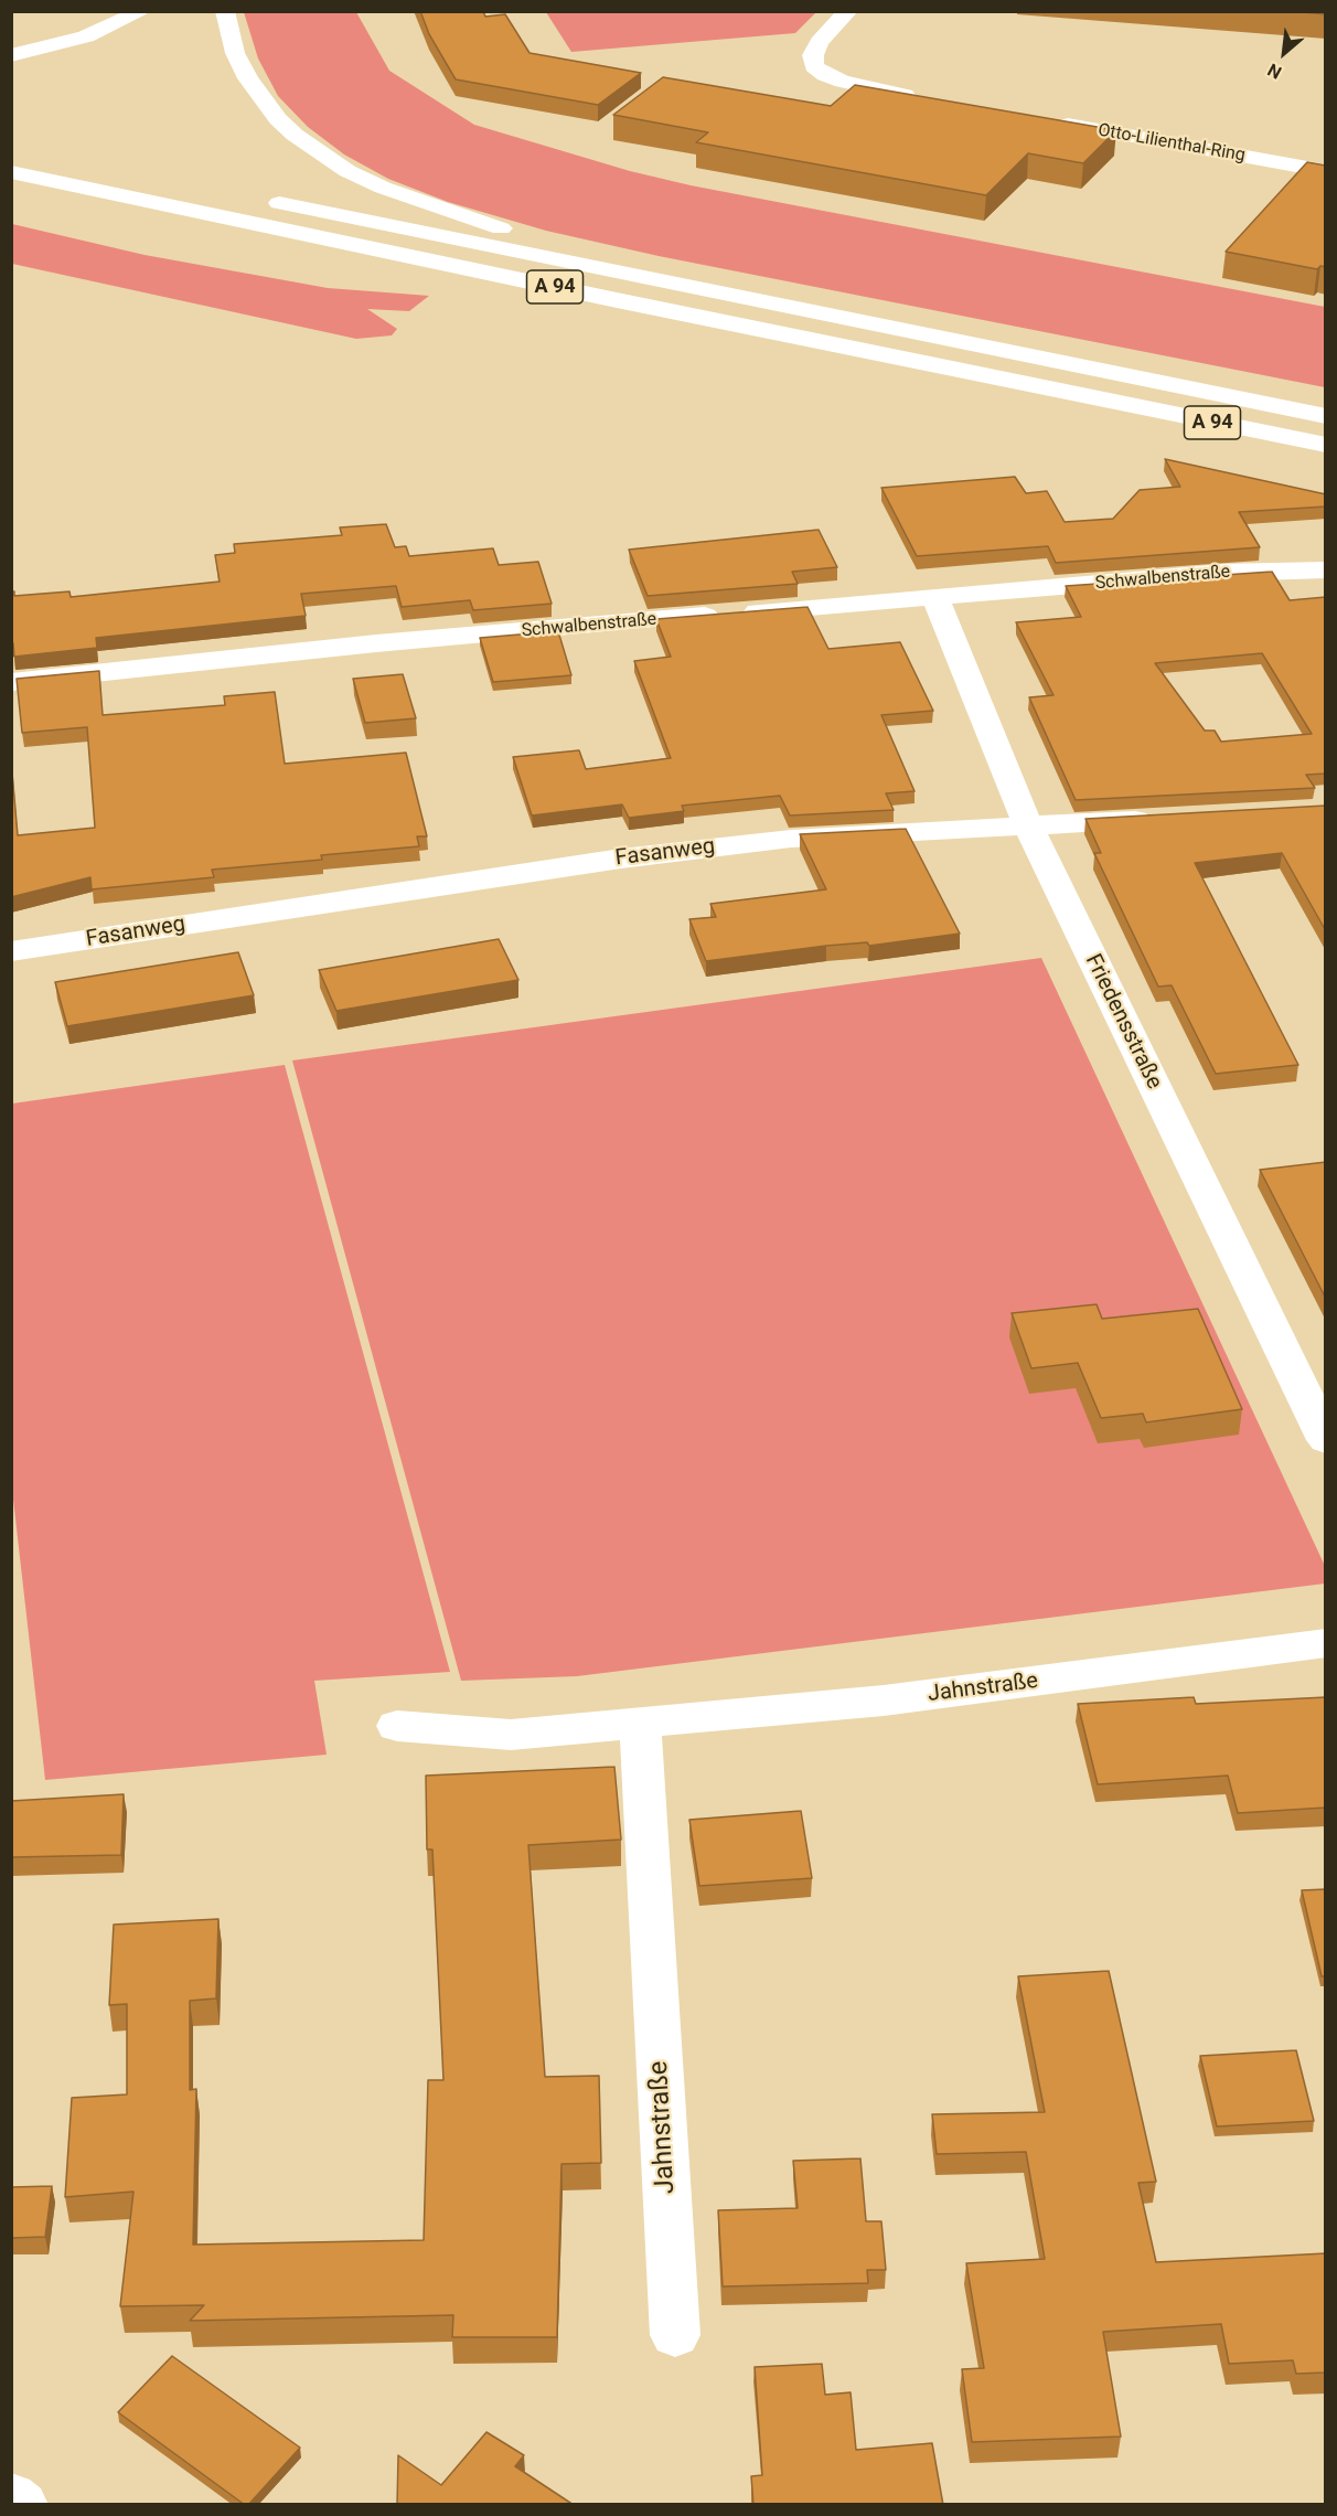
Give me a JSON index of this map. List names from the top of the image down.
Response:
{
  "streets": {
    "main road": [
      "Otto-Lilienthal-Ring",
      "A 94",
      "Schwalbenstraße",
      "Fasanweg",
      "Friedensstraße",
      "Jahnstraße"
    ]
  },
  "crossings": [
    ["Schwalbenstraße", "Friedensstraße"],
    ["Fasanweg", "Friedensstraße"]
  ],
  "north": "bottom left"
}
